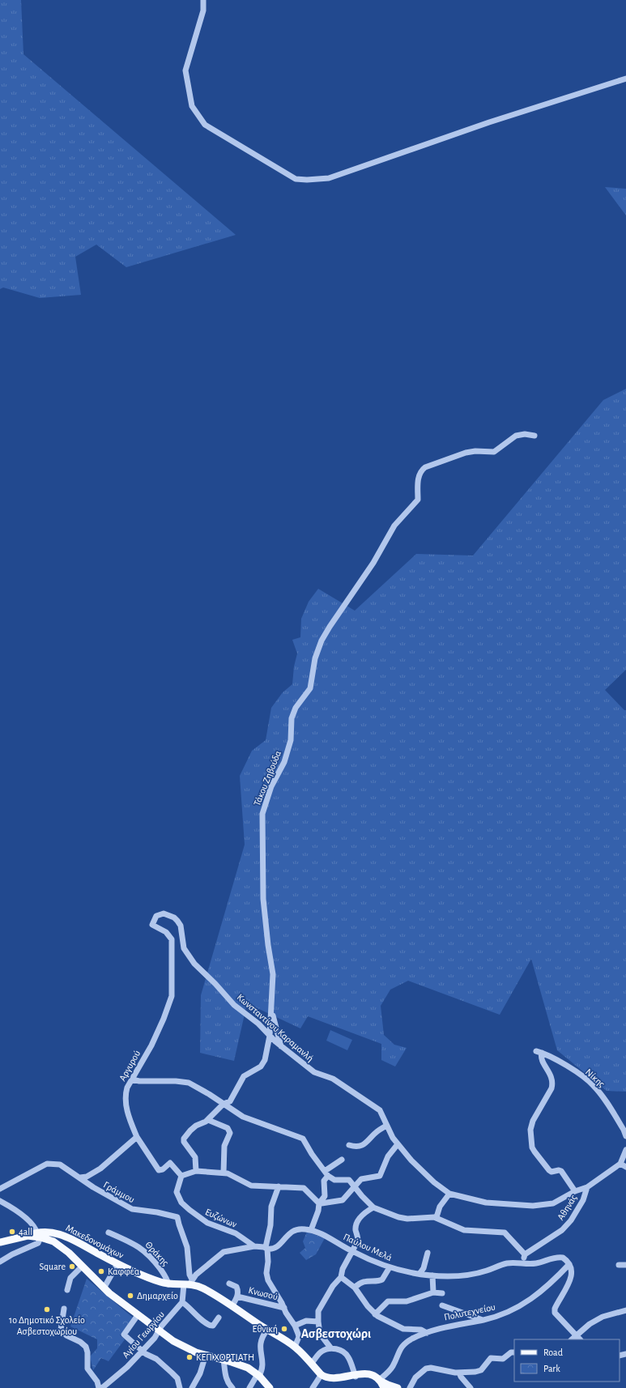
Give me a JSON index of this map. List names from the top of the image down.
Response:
{
  "streets": {
    "main road": ["Μακεδονομάχων"],
    "street": [
      "Τάκου Ζηβούδα",
      "Κωνσταντίνου Καραμανλή",
      "Αργυρού",
      "Νίκης",
      "Γράμμου",
      "Αθηνάς",
      "Ευζώνων",
      "Παύλου Μελά",
      "Θράκης",
      "Κνωσού",
      "Πολυτεχνείου",
      "Αγίου Γεωργίου"
    ]
  },
  "crossings": [
    ["Τάκου Ζηβούδα", "Κωνσταντίνου Καραμανλή"],
    ["Κωνσταντίνου Καραμανλή", "Αργυρού"],
    ["Κωνσταντίνου Καραμανλή", "Νίκης"],
    ["Κωνσταντίνου Καραμανλή", "Αθηνάς"],
    ["Γράμμου", "Μακεδονομάχων"],
    ["Μακεδονομάχων", "Θράκης"],
    ["Μακεδονομάχων", "Πολυτεχνείου"],
    ["Παύλου Μελά", "Πολυτεχνείου"]
  ],
  "districts": ["Ασβεστοχώρι"],
  "places": [
    "4all",
    "Square",
    "Καφφέα",
    "Δημαρχείο",
    "1ο Δημοτικό Σχολείο Ασβεστοχωρίου",
    "Εθνική",
    "ΚΕΠ ΧΟΡΤΙΑΤΗ"
  ],
  "legend": ["Road", "Park"]
}
